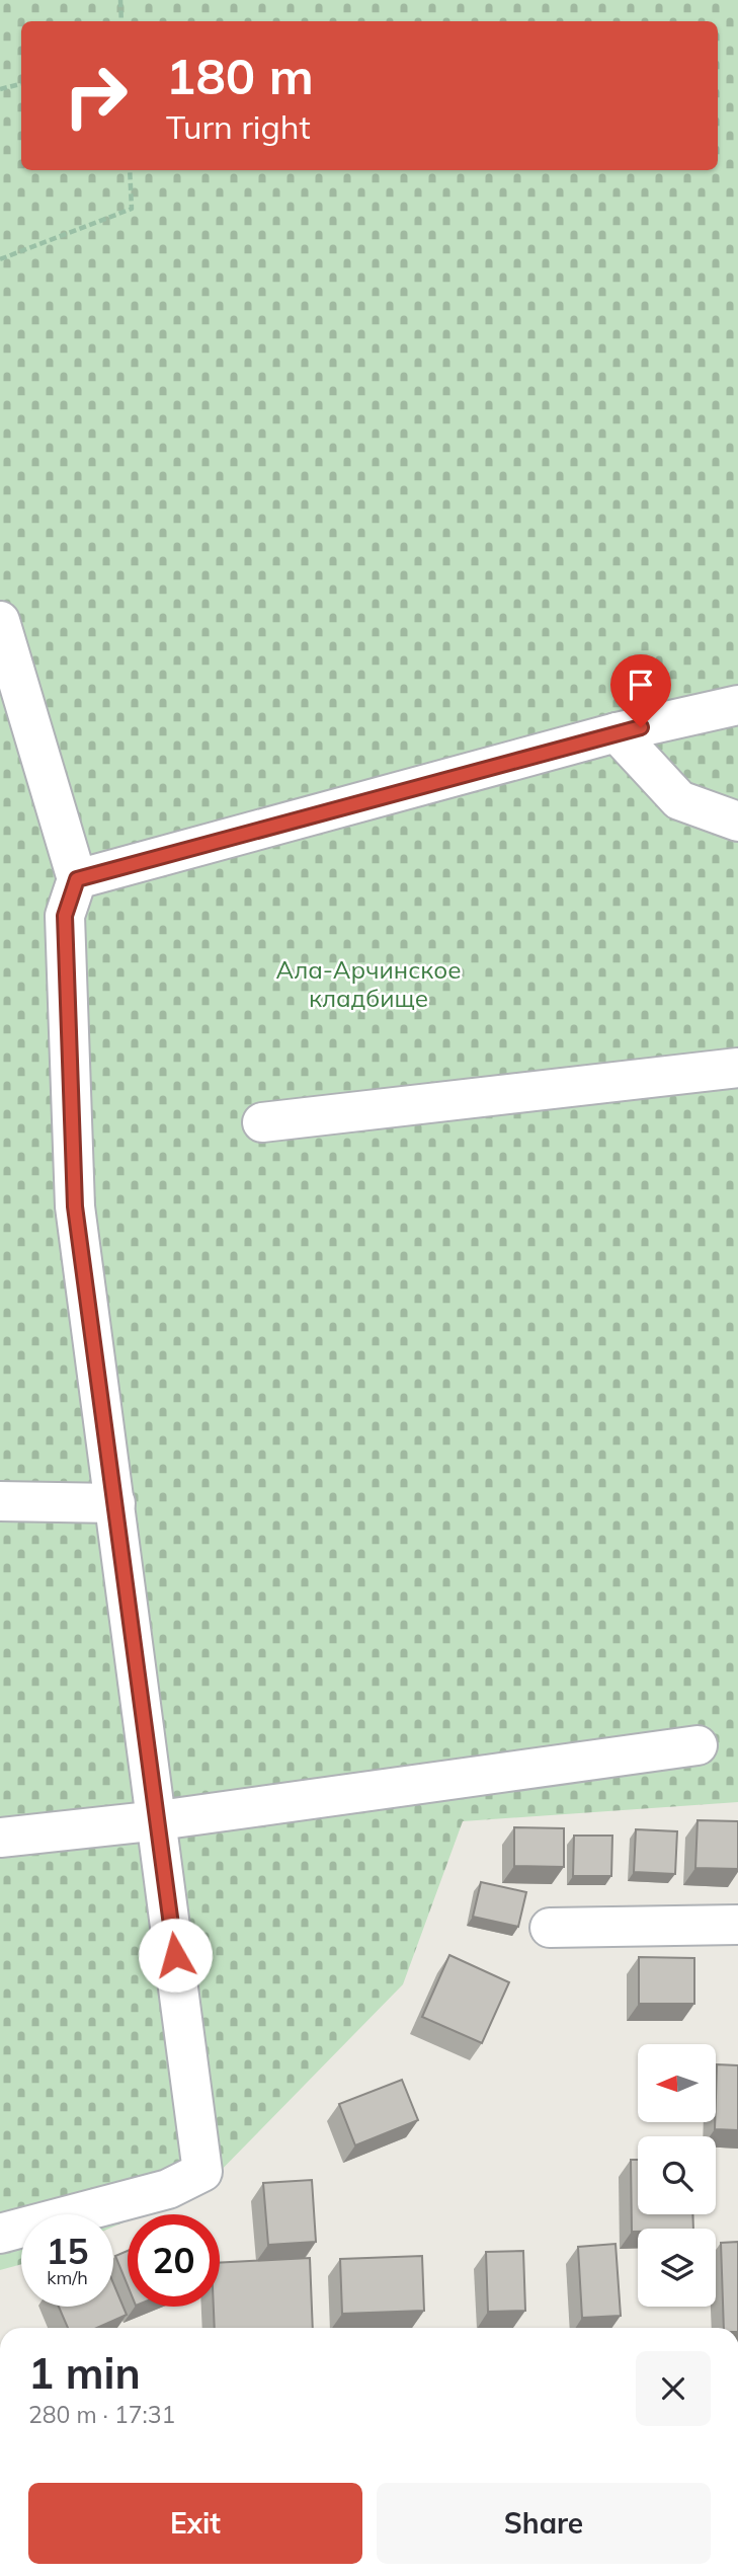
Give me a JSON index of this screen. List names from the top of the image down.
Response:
{
  "parks": ["Ала-Арчинское кладбище"],
  "north": "left",
  "page": {
    "turn": ["180 m", "Turn right"],
    "speed": "15 km/h",
    "limit": "20",
    "heading": ["1 min", "280 m · 17:31"],
    "buttons": ["Exit", "Share"]
  }
}
